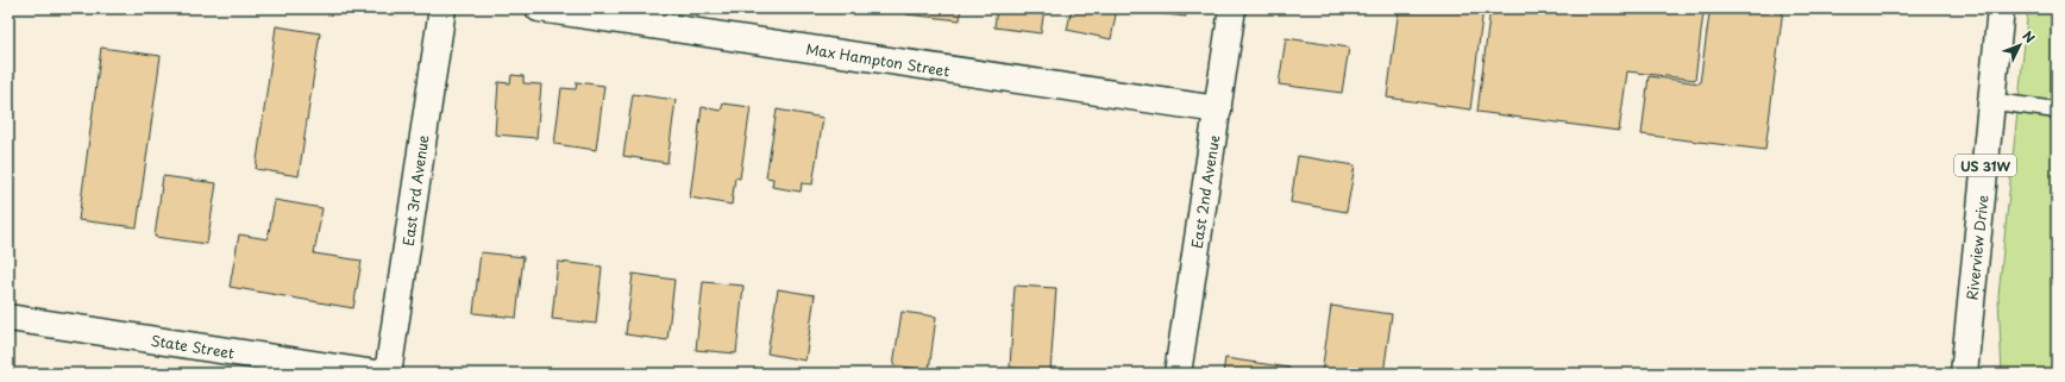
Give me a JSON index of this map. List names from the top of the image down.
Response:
{
  "streets": {
    "street": [
      "Max Hampton Street",
      "US 31W",
      "East 3rd Avenue",
      "East 2nd Avenue",
      "Riverview Drive",
      "State Street"
    ]
  },
  "crossings": [
    ["Max Hampton Street", "East 2nd Avenue"]
  ],
  "north": "top right"
}
